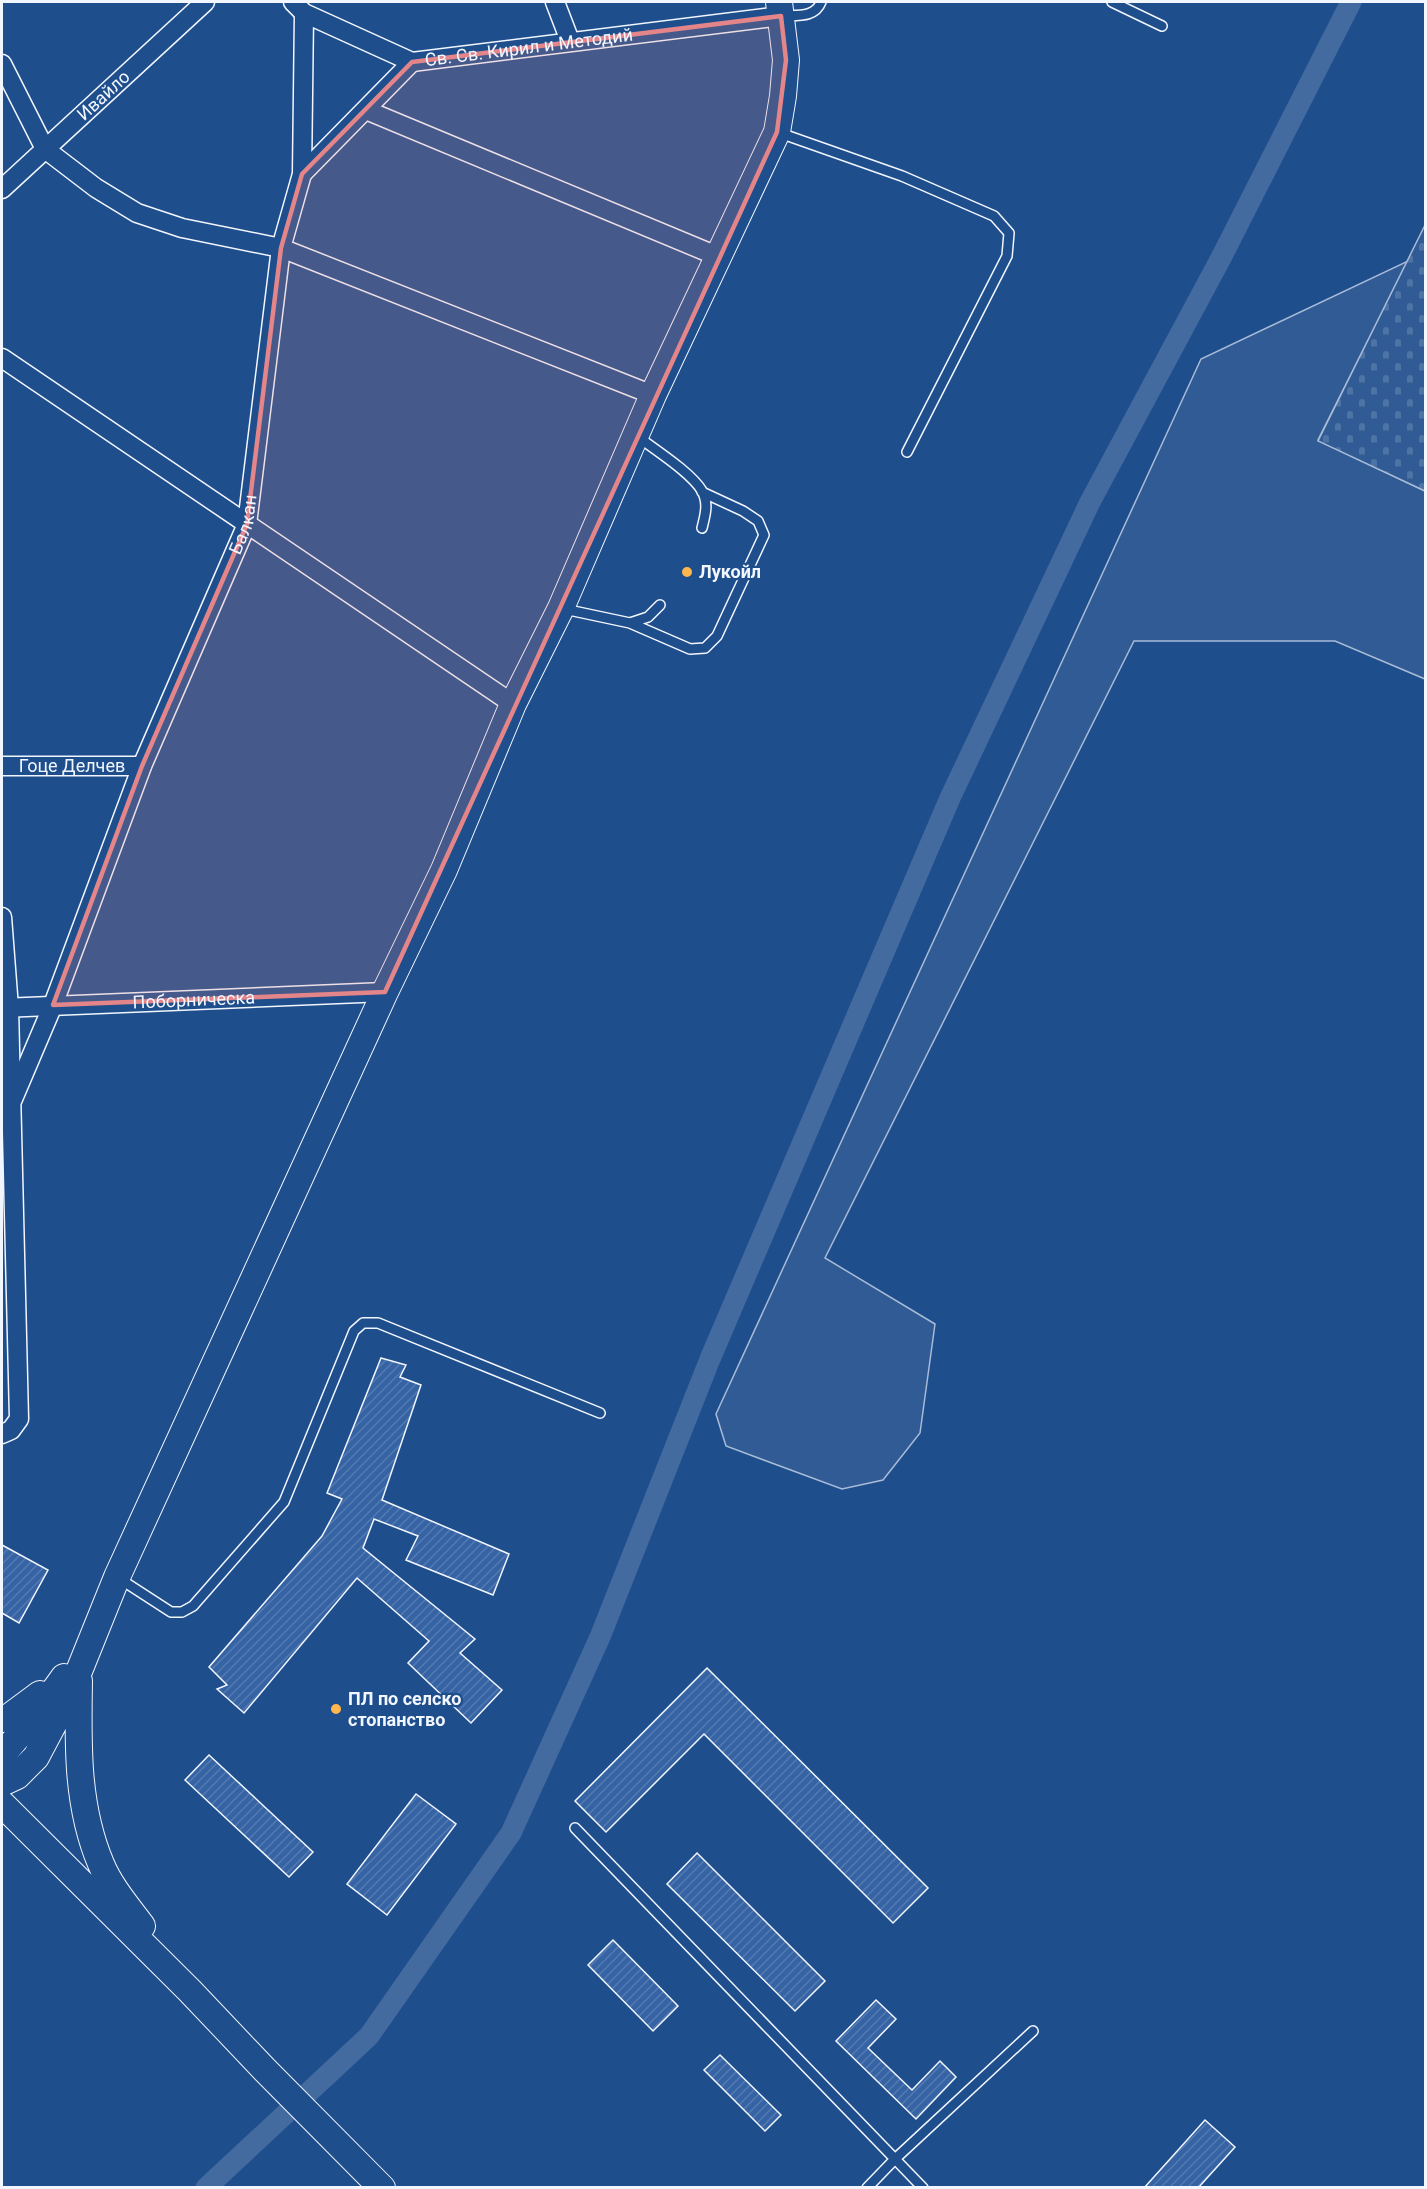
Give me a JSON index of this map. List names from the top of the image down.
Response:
{
  "streets": {
    "street": [
      "Св. Св. Кирил и Методий",
      "Ивайло",
      "Балкан",
      "Гоце Делчев",
      "Поборническа"
    ]
  },
  "crossings": [
    ["Св. Св. Кирил и Методий", "Балкан"],
    ["Балкан", "Гоце Делчев"],
    ["Балкан", "Поборническа"]
  ],
  "places": ["Лукойл", "ПЛ по селско стопанство"]
}
